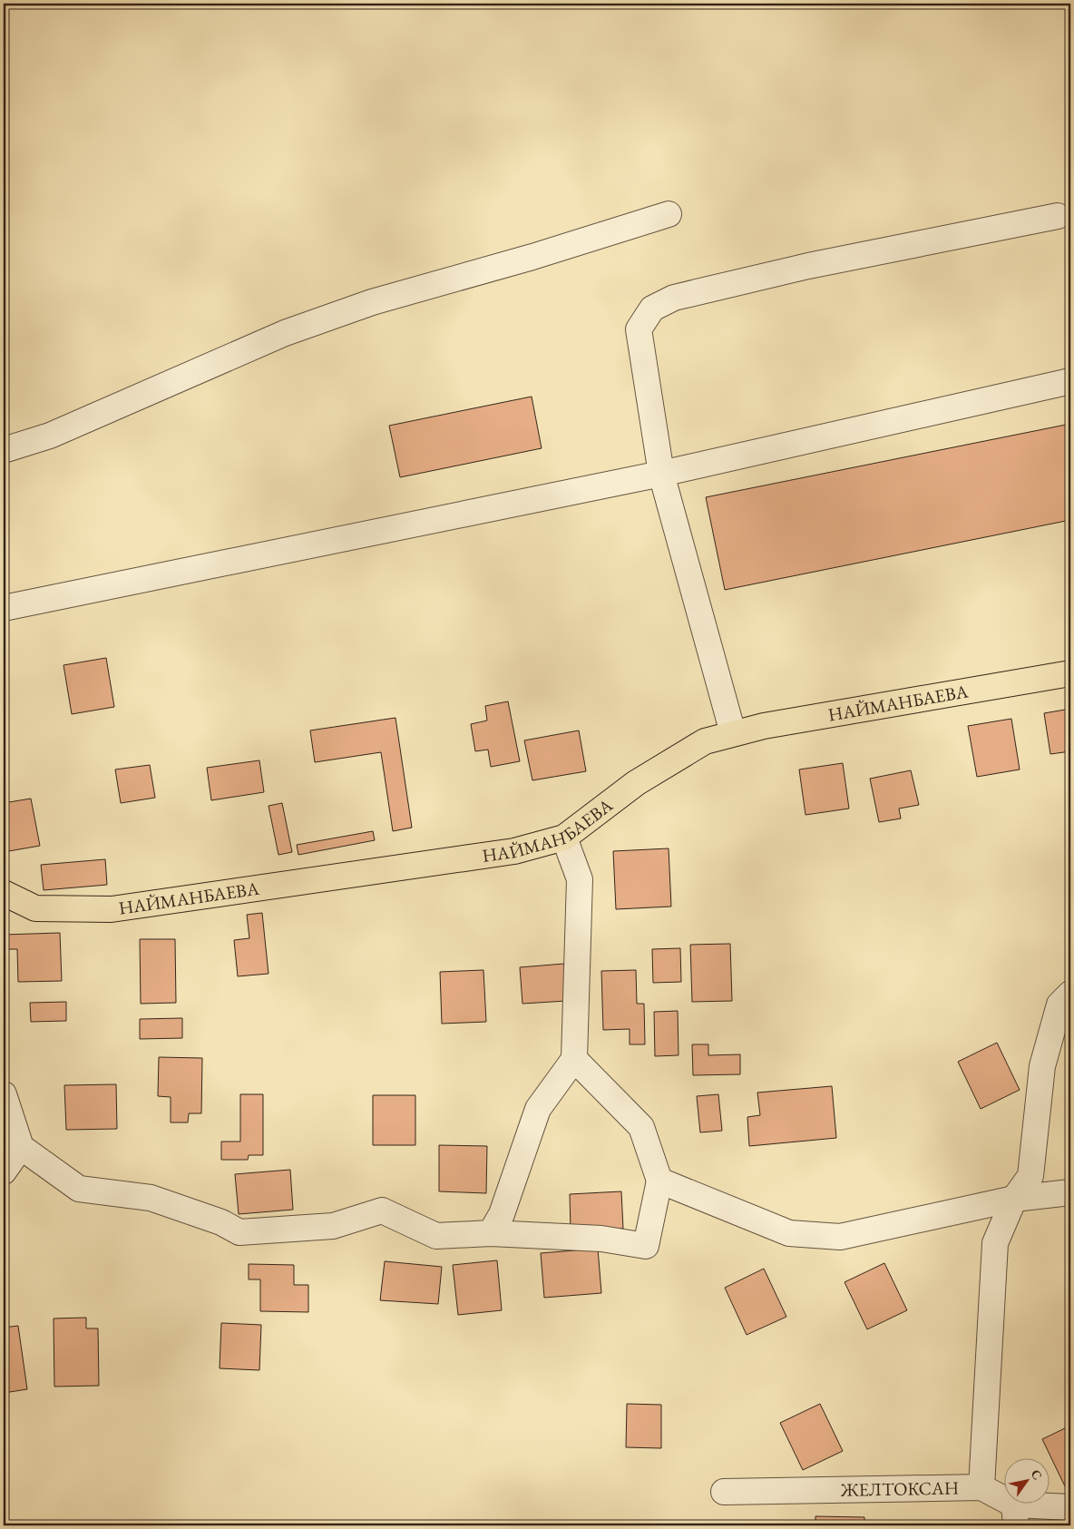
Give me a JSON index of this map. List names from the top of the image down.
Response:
{
  "streets": {
    "main road": ["НАЙМАНБАЕВА"],
    "street": ["ЖЕЛТОКСАН"]
  },
  "north": "top right"
}
